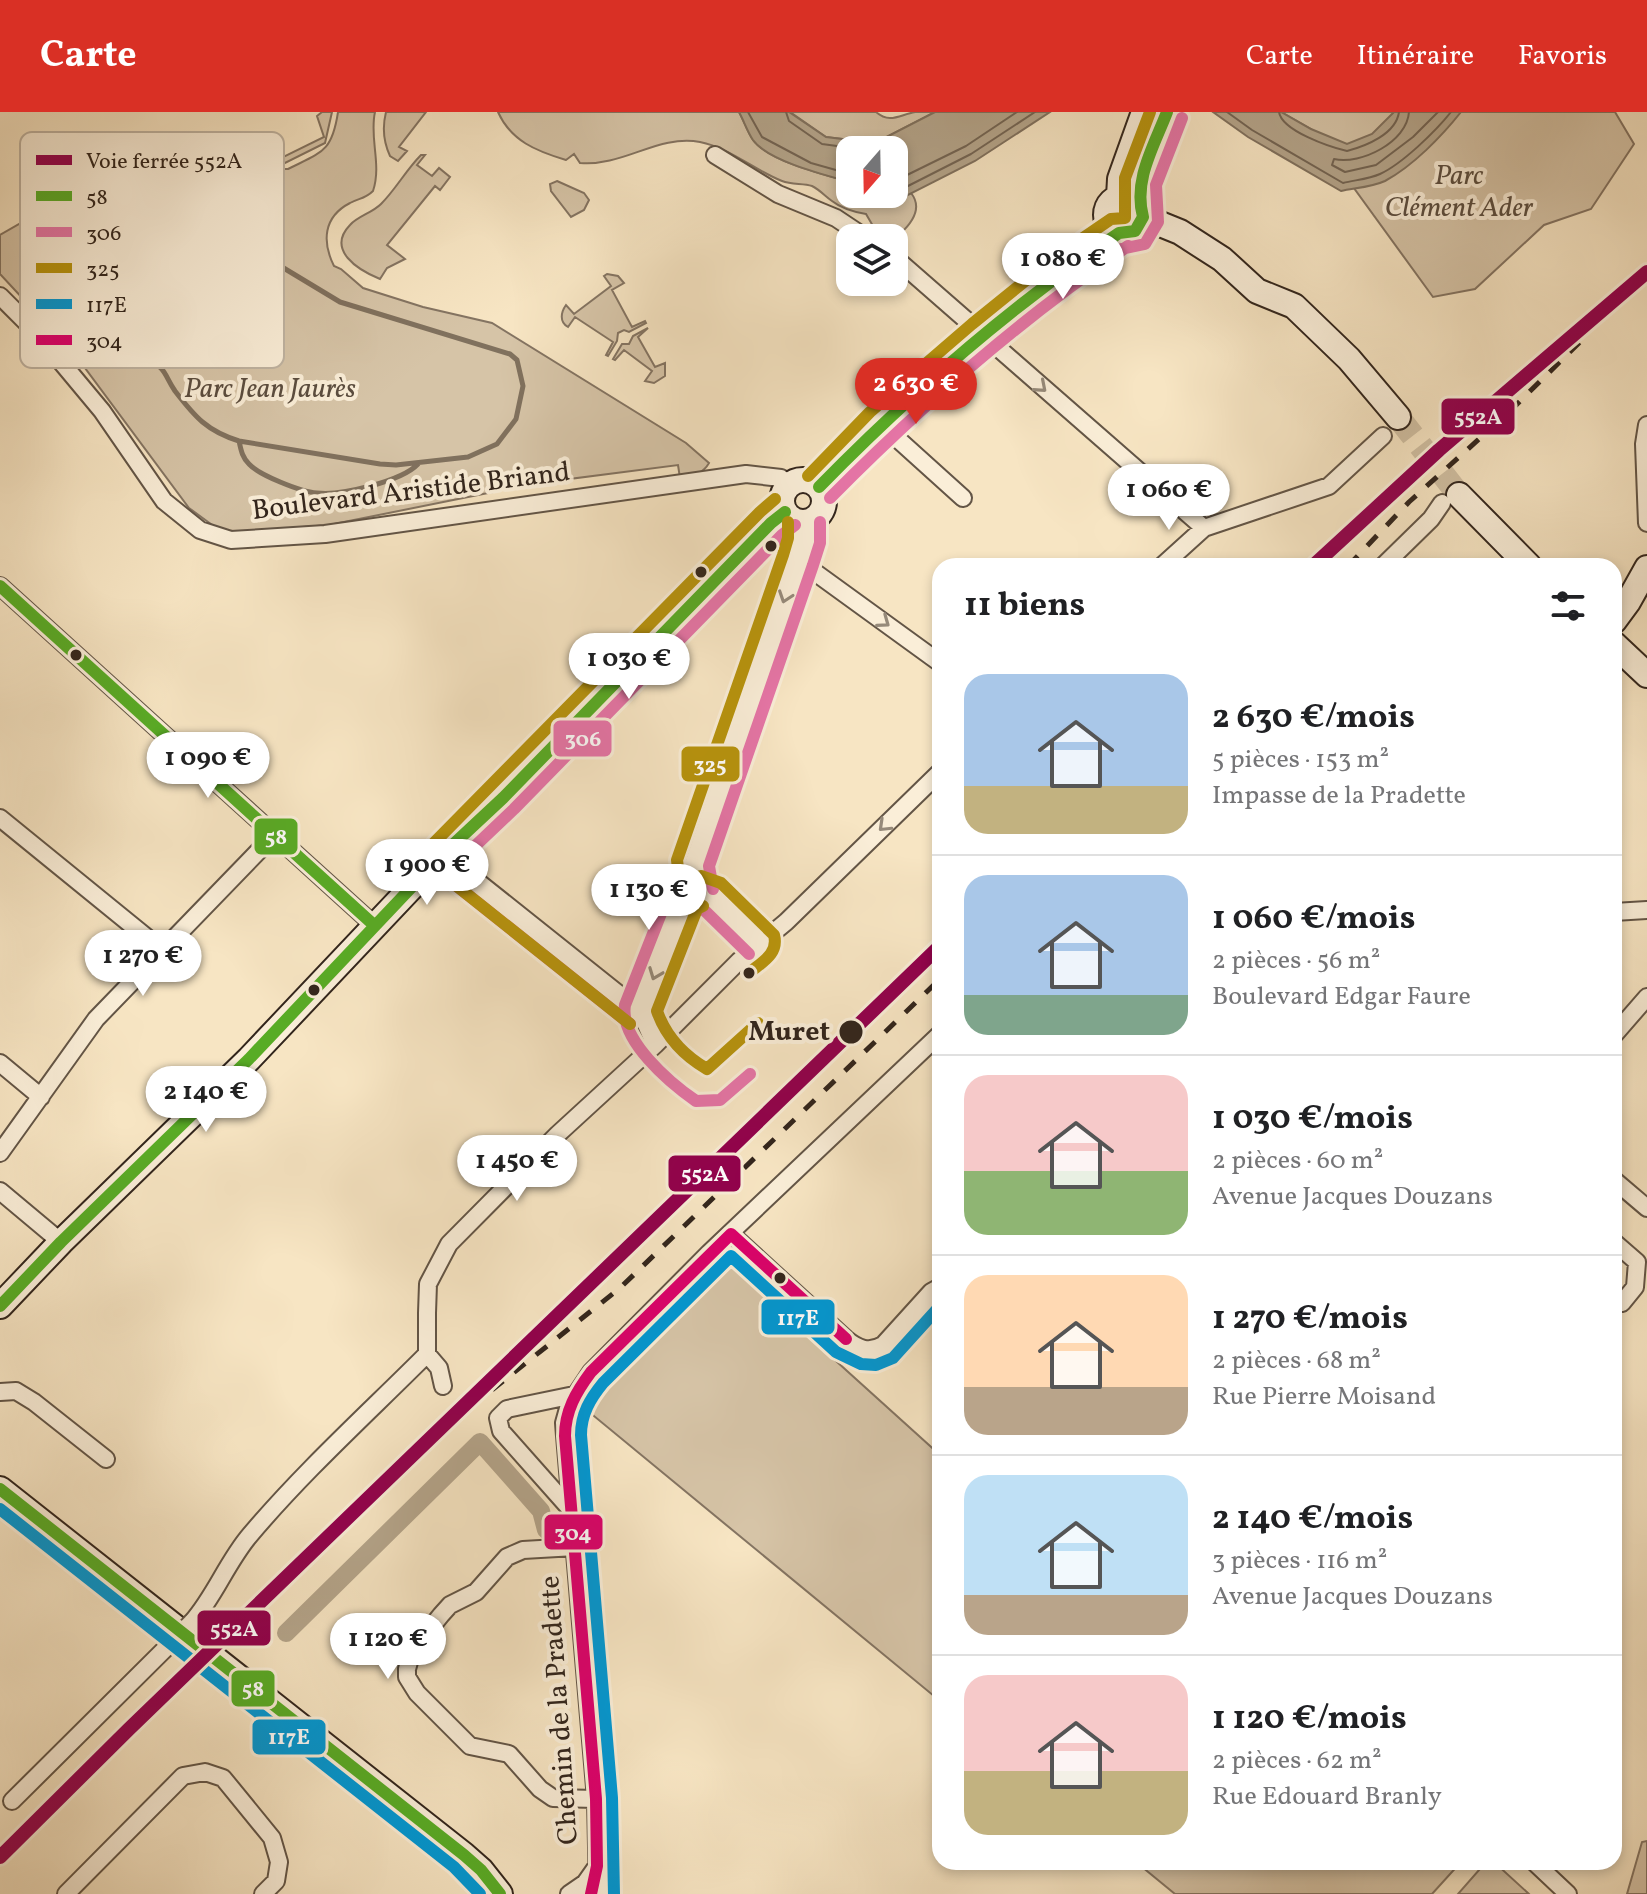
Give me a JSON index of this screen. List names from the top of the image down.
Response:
{
  "streets": {
    "street": ["Boulevard Aristide Briand", "Chemin de la Pradette"]
  },
  "parks": ["Parc Clément Ader", "Parc Jean Jaurès"],
  "places": ["Muret"],
  "lines": [
    "transit line 58",
    "transit line 325",
    "transit line 306",
    "rail line 552A",
    "transit line 304",
    "transit line 117E"
  ],
  "legend": [
    "Voie ferrée 552A",
    "58",
    "306",
    "325",
    "117E",
    "304"
  ],
  "north": "bottom",
  "page": {
    "header": "Carte",
    "nav": ["Carte", "Itinéraire", "Favoris"],
    "price": [
      "1 080 €",
      "2 630 €",
      "1 060 €",
      "1 030 €",
      "1 090 €",
      "1 900 €",
      "1 130 €",
      "1 270 €",
      "2 140 €",
      "1 450 €",
      "1 120 €"
    ],
    "heading": "11 biens",
    "list": [
      {
        "name": "2 630 €/mois",
        "note": "5 pièces · 153 m² · Impasse de la Pradette"
      },
      {
        "name": "1 060 €/mois",
        "note": "2 pièces · 56 m² · Boulevard Edgar Faure"
      },
      {
        "name": "1 030 €/mois",
        "note": "2 pièces · 60 m² · Avenue Jacques Douzans"
      },
      {
        "name": "1 270 €/mois",
        "note": "2 pièces · 68 m² · Rue Pierre Moisand"
      },
      {
        "name": "2 140 €/mois",
        "note": "3 pièces · 116 m² · Avenue Jacques Douzans"
      },
      {
        "name": "1 120 €/mois",
        "note": "2 pièces · 62 m² · Rue Edouard Branly"
      }
    ]
  }
}
